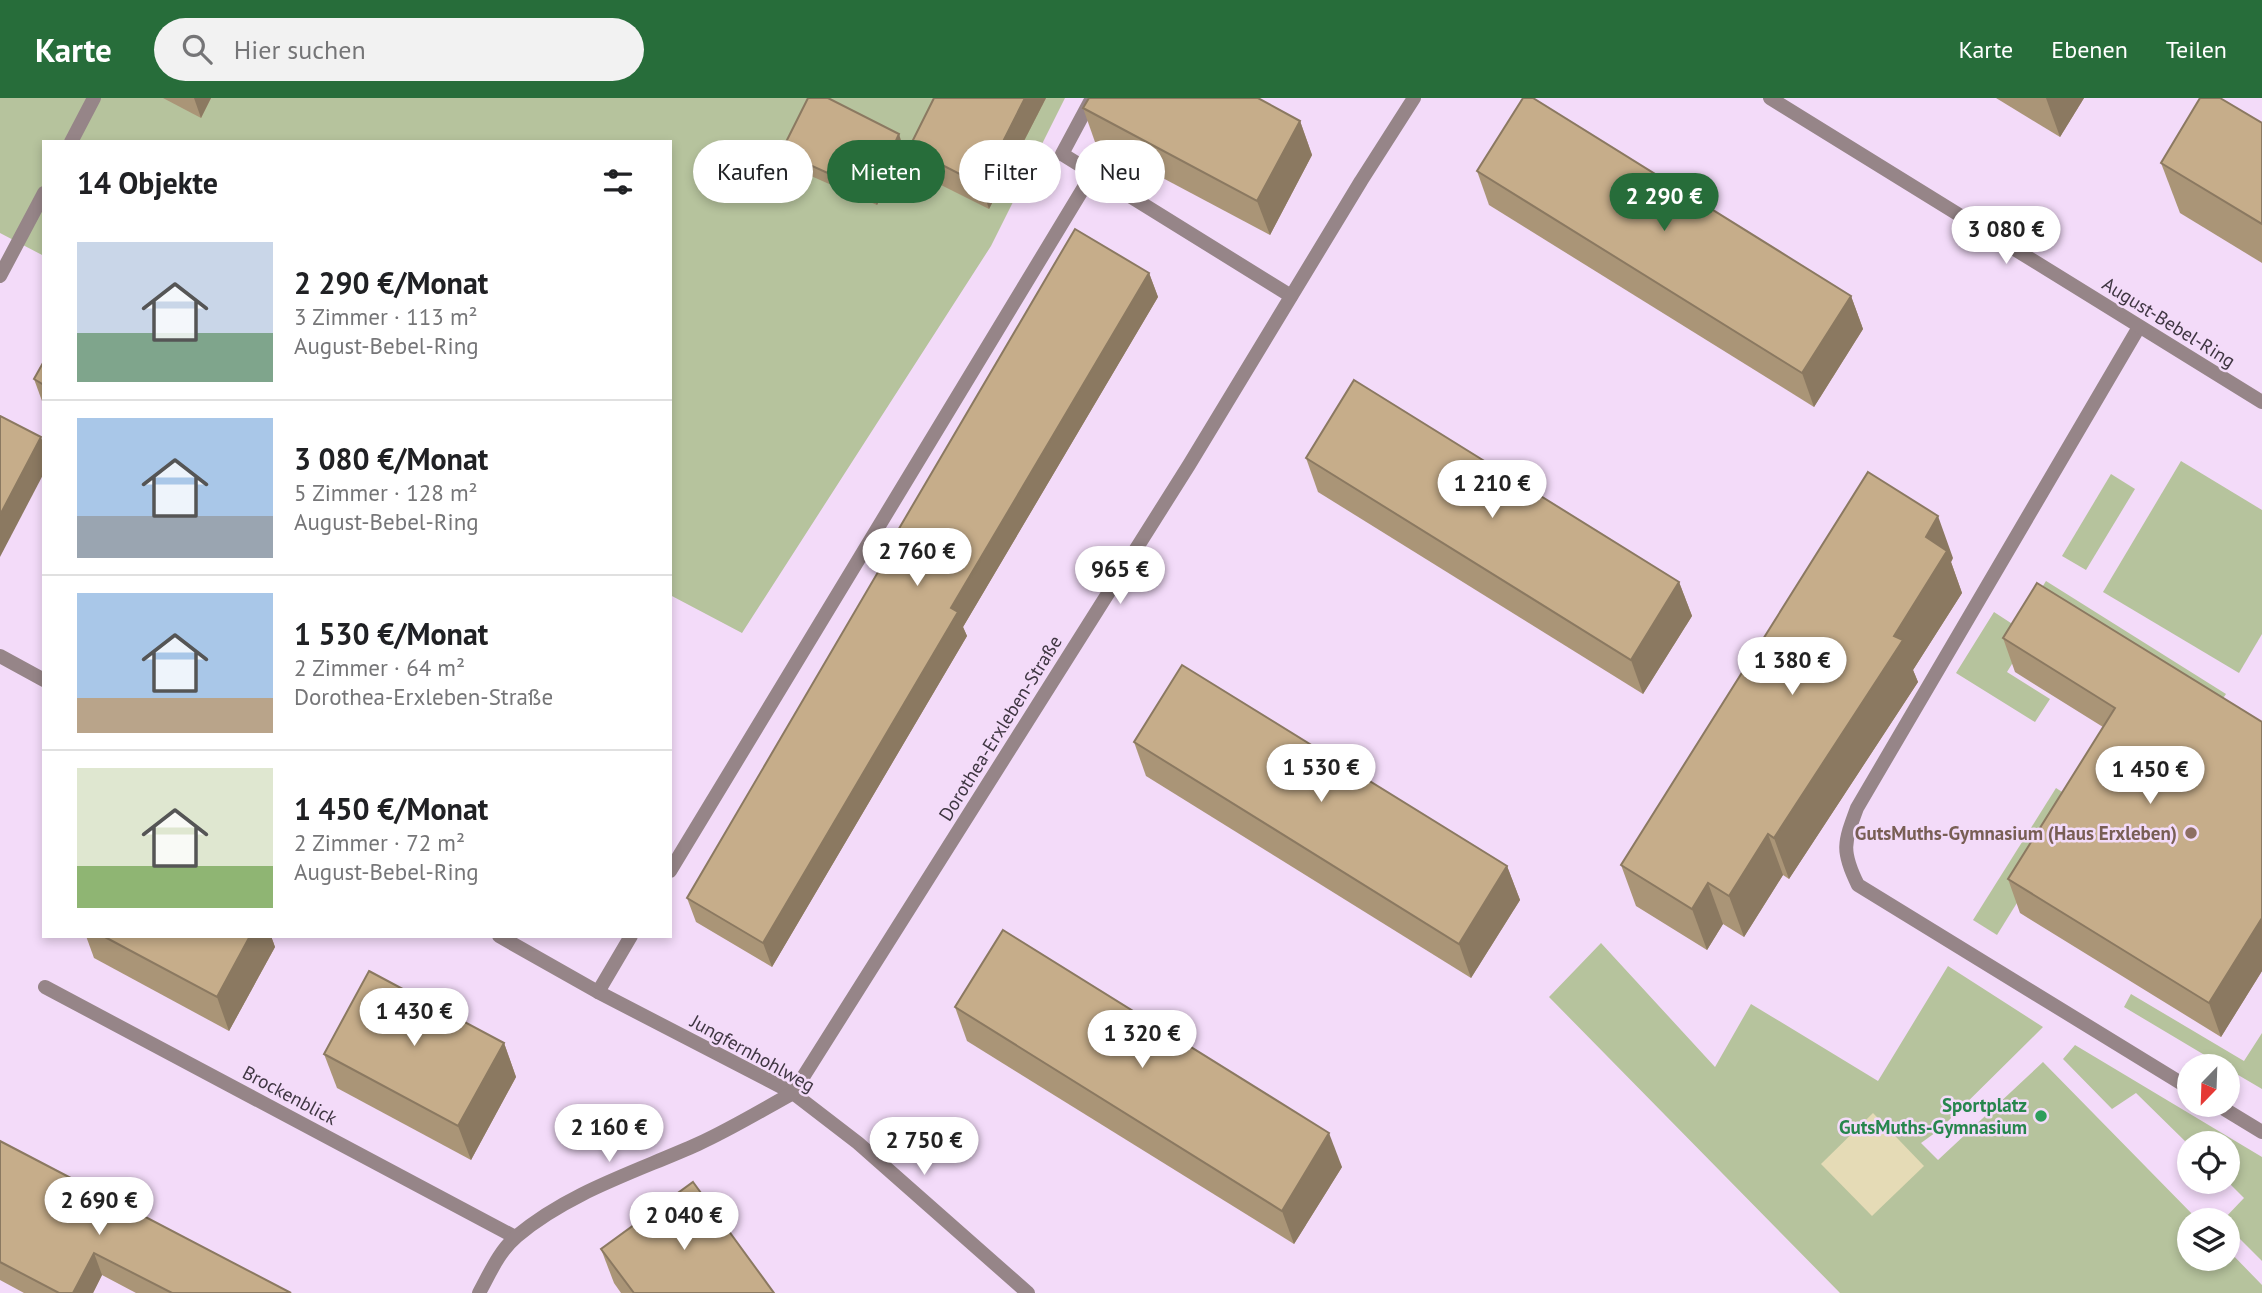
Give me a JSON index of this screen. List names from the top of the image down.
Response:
{
  "streets": {
    "street": [
      "August-Bebel-Ring",
      "Dorothea-Erxleben-Straße",
      "Jungfernhohlweg",
      "Brockenblick"
    ]
  },
  "crossings": [
    ["Dorothea-Erxleben-Straße", "Jungfernhohlweg"]
  ],
  "places": ["GutsMuths-Gymnasium (Haus Erxleben)", "Sportplatz GutsMuths-Gymnasium"],
  "north": "bottom left",
  "page": {
    "header": "Karte",
    "search": "Hier suchen",
    "nav": ["Karte", "Ebenen", "Teilen"],
    "chip": [
      "Kaufen",
      "Mieten",
      "Filter",
      "Neu"
    ],
    "heading": "14 Objekte",
    "price": [
      "2 290 €",
      "3 080 €",
      "1 210 €",
      "2 760 €",
      "965 €",
      "1 380 €",
      "1 530 €",
      "1 450 €",
      "1 430 €",
      "1 320 €",
      "2 160 €",
      "2 750 €",
      "2 690 €",
      "2 040 €"
    ],
    "list": [
      {
        "name": "2 290 €/Monat",
        "note": "3 Zimmer · 113 m² · August-Bebel-Ring"
      },
      {
        "name": "3 080 €/Monat",
        "note": "5 Zimmer · 128 m² · August-Bebel-Ring"
      },
      {
        "name": "1 530 €/Monat",
        "note": "2 Zimmer · 64 m² · Dorothea-Erxleben-Straße"
      },
      {
        "name": "1 450 €/Monat",
        "note": "2 Zimmer · 72 m² · August-Bebel-Ring"
      }
    ]
  }
}
